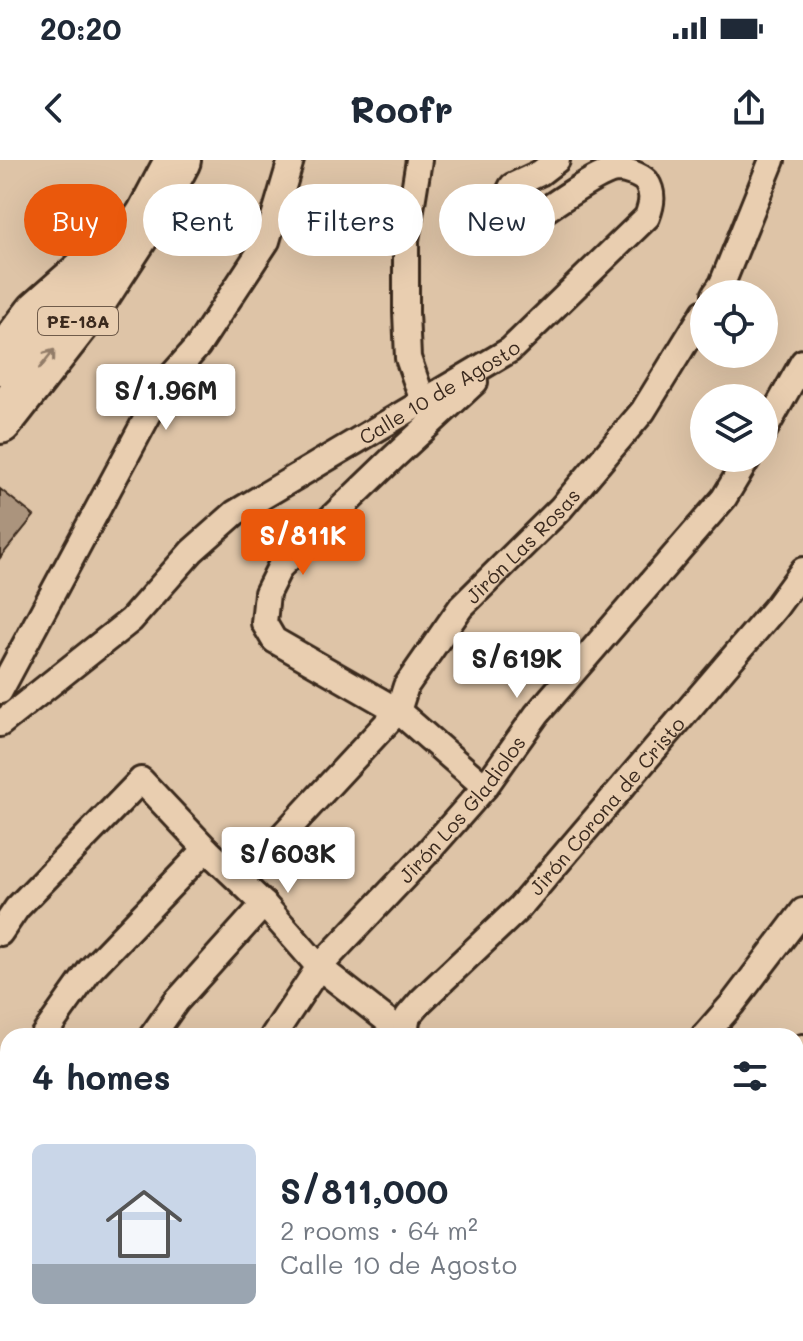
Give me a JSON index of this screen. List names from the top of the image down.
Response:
{
  "streets": {
    "highway": ["PE-18A"],
    "street": [
      "Calle 10 de Agosto",
      "Jirón Las Rosas",
      "Jirón Corona de Cristo",
      "Jirón Los Gladiolos"
    ]
  },
  "page": {
    "status": "20:20",
    "header": "Roofr",
    "chip": [
      "Buy",
      "Rent",
      "Filters",
      "New"
    ],
    "price": [
      "S/1.96M",
      "S/811K",
      "S/619K",
      "S/603K"
    ],
    "heading": "4 homes",
    "list": [
      {
        "name": "S/811,000",
        "note": "2 rooms · 64 m² · Calle 10 de Agosto"
      }
    ]
  }
}
